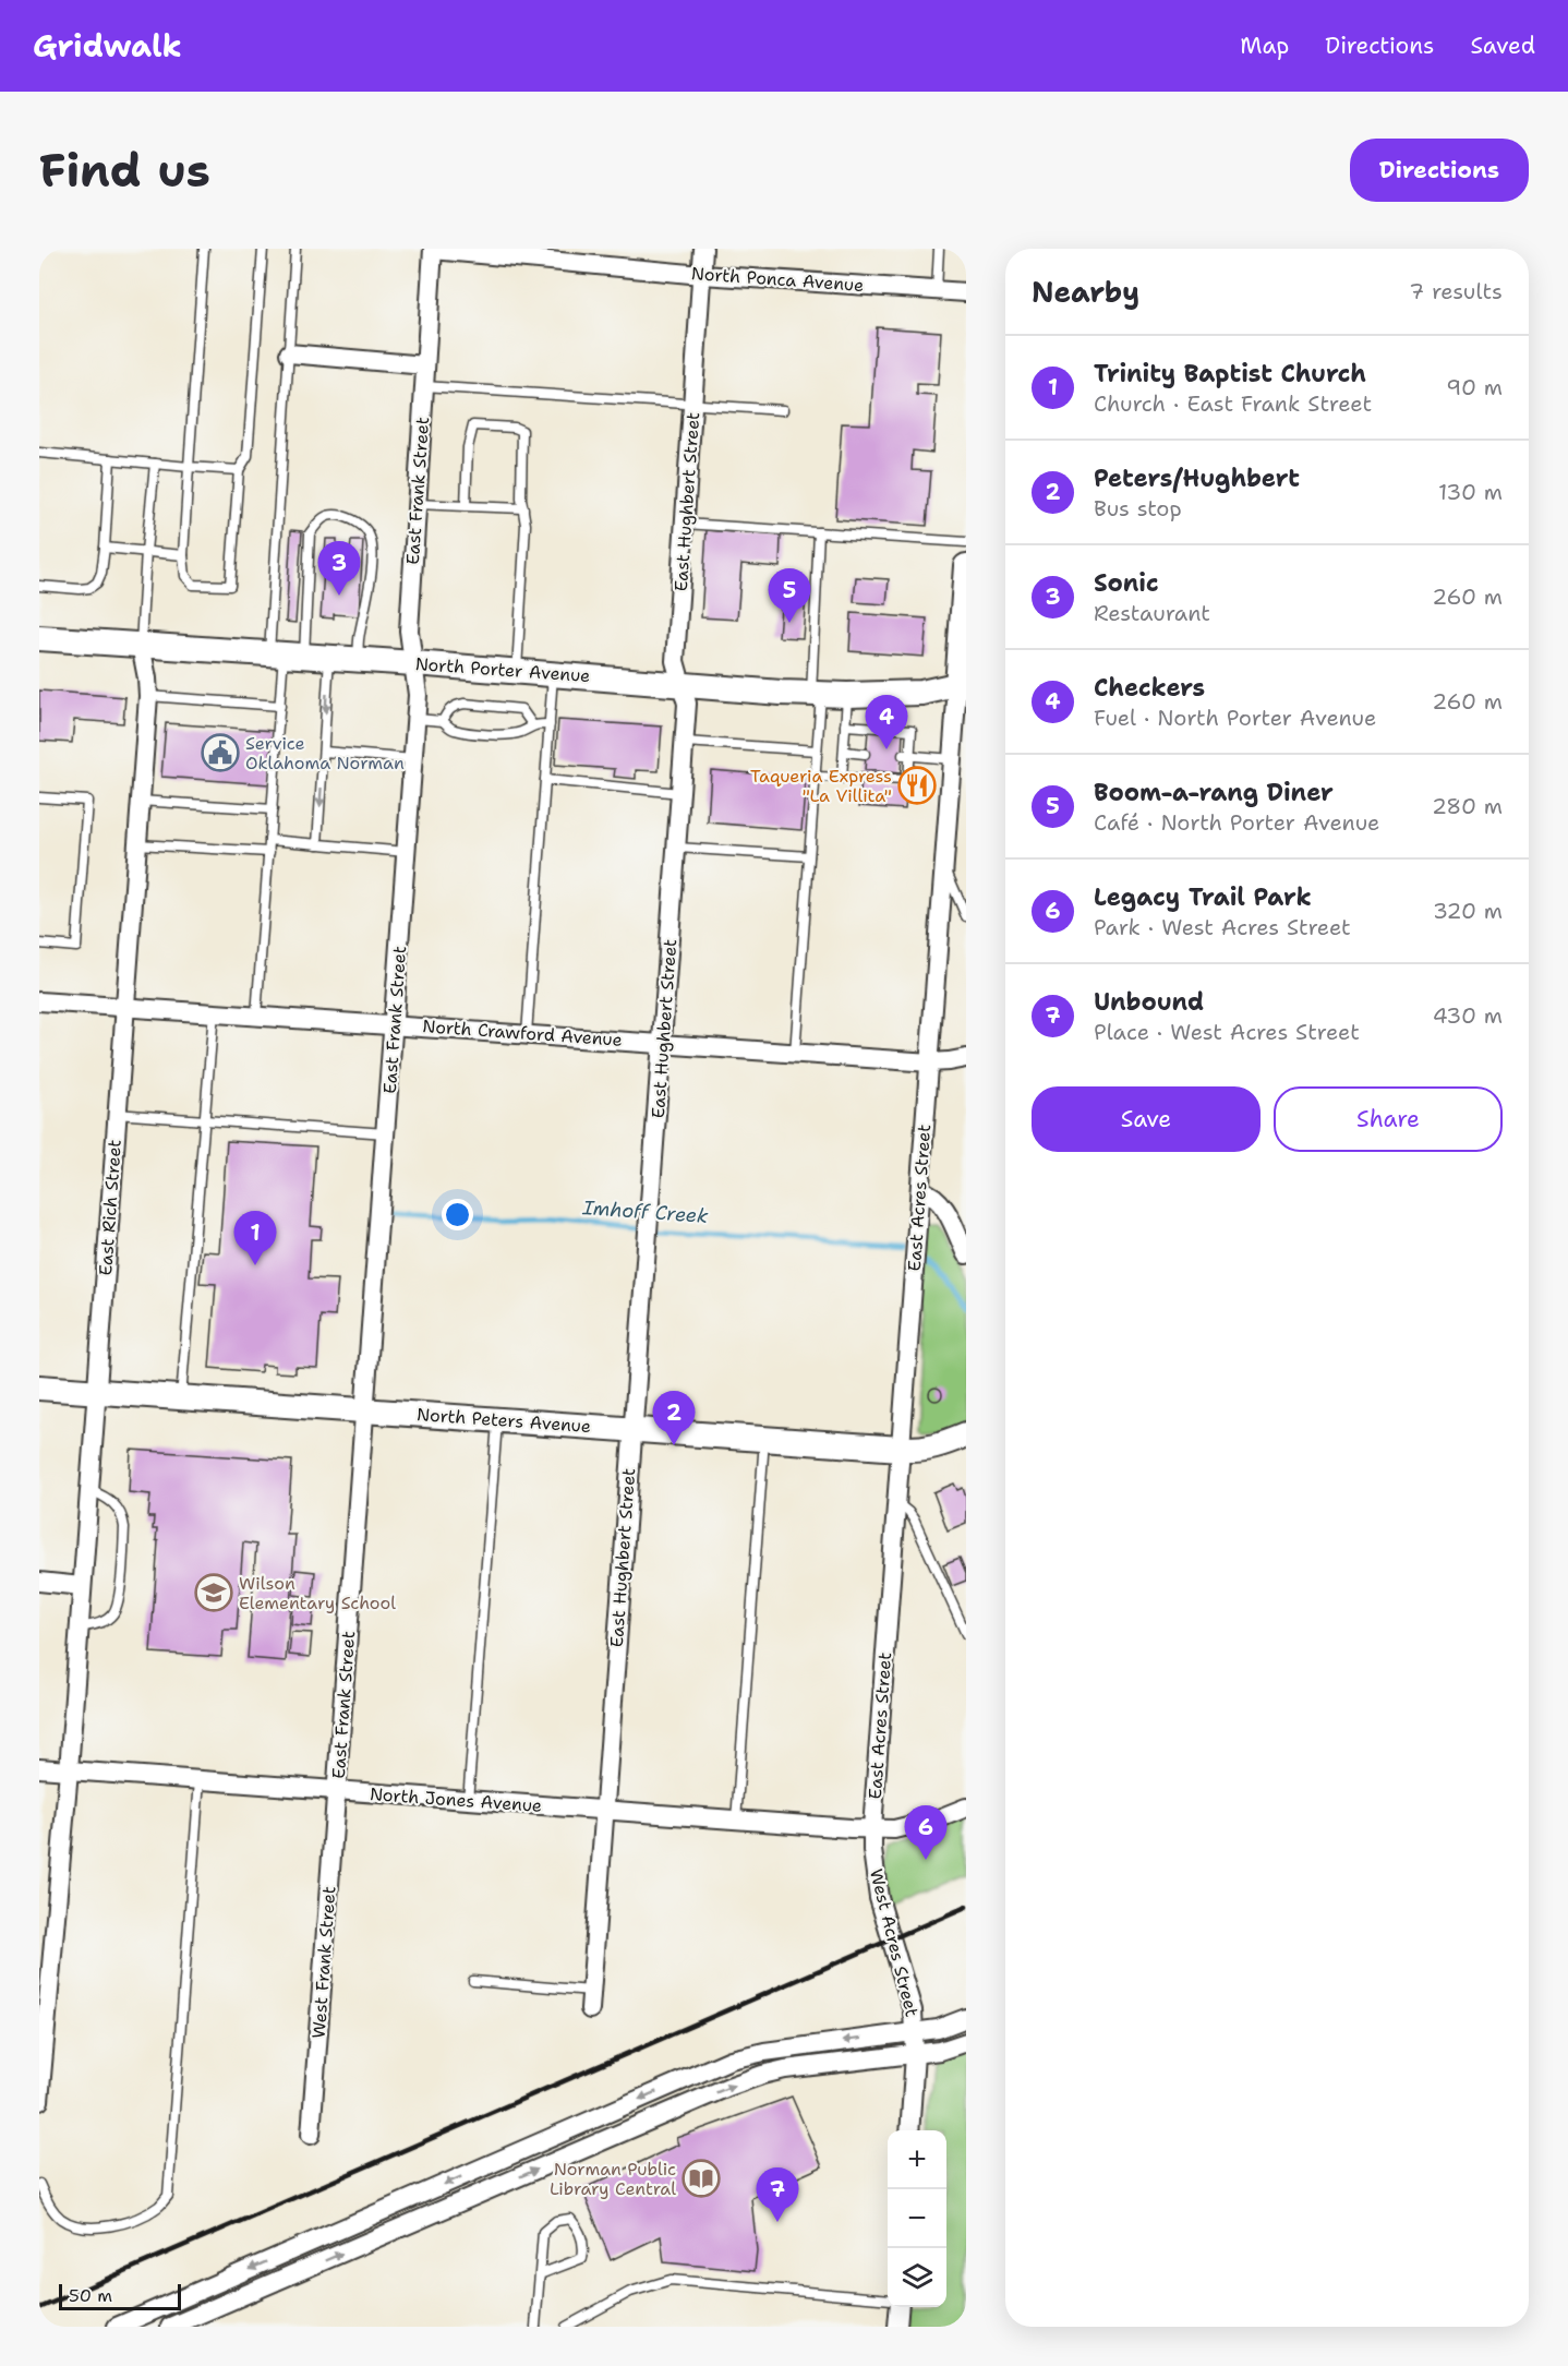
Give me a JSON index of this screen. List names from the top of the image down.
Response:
{
  "streets": {
    "street": [
      "North Ponca Avenue",
      "East Frank Street",
      "East Hughbert Street",
      "North Porter Avenue",
      "North Crawford Avenue",
      "East Acres Street",
      "East Rich Street",
      "North Peters Avenue",
      "North Jones Avenue",
      "West Acres Street",
      "West Frank Street"
    ]
  },
  "crossings": [
    ["North Ponca Avenue", "East Frank Street"],
    ["North Ponca Avenue", "East Hughbert Street"],
    ["East Frank Street", "North Porter Avenue"],
    ["East Frank Street", "North Crawford Avenue"],
    ["East Frank Street", "North Peters Avenue"],
    ["East Frank Street", "North Jones Avenue"],
    ["East Frank Street", "West Frank Street"],
    ["East Hughbert Street", "North Porter Avenue"],
    ["East Hughbert Street", "North Crawford Avenue"],
    ["East Hughbert Street", "North Peters Avenue"],
    ["East Hughbert Street", "North Jones Avenue"],
    ["North Porter Avenue", "East Acres Street"],
    ["North Porter Avenue", "East Rich Street"],
    ["North Crawford Avenue", "East Acres Street"],
    ["North Crawford Avenue", "East Rich Street"],
    ["East Acres Street", "North Peters Avenue"],
    ["East Acres Street", "North Jones Avenue"],
    ["East Acres Street", "West Acres Street"],
    ["East Rich Street", "North Peters Avenue"],
    ["East Rich Street", "North Jones Avenue"],
    ["North Jones Avenue", "West Acres Street"],
    ["North Jones Avenue", "West Frank Street"]
  ],
  "water": ["Imhoff Creek"],
  "places": {
    "public building": ["Service Oklahoma Norman"],
    "restaurant": ["Taqueria Express \"La Villita\""],
    "school or university": ["Wilson Elementary School"],
    "library": ["Norman Public Library Central"]
  },
  "scale_bar": "50 m",
  "page": {
    "header": "Gridwalk",
    "nav": ["Map", "Directions", "Saved"],
    "buttons": [
      "Directions",
      ["Save", "Share"]
    ],
    "title": "Find us",
    "heading": ["Nearby", "7 results"],
    "list": [
      {
        "mark": "1",
        "name": "Trinity Baptist Church",
        "note": "Church · East Frank Street",
        "value": "90 m"
      },
      {
        "mark": "2",
        "name": "Peters/Hughbert",
        "note": "Bus stop",
        "value": "130 m"
      },
      {
        "mark": "3",
        "name": "Sonic",
        "note": "Restaurant",
        "value": "260 m"
      },
      {
        "mark": "4",
        "name": "Checkers",
        "note": "Fuel · North Porter Avenue",
        "value": "260 m"
      },
      {
        "mark": "5",
        "name": "Boom-a-rang Diner",
        "note": "Café · North Porter Avenue",
        "value": "280 m"
      },
      {
        "mark": "6",
        "name": "Legacy Trail Park",
        "note": "Park · West Acres Street",
        "value": "320 m"
      },
      {
        "mark": "7",
        "name": "Unbound",
        "note": "Place · West Acres Street",
        "value": "430 m"
      }
    ],
    "pins": [
      "3",
      "5",
      "4",
      "1",
      "2",
      "6",
      "7"
    ],
    "map_buttons": ["+", "−"],
    "scale": "50 m"
  }
}
